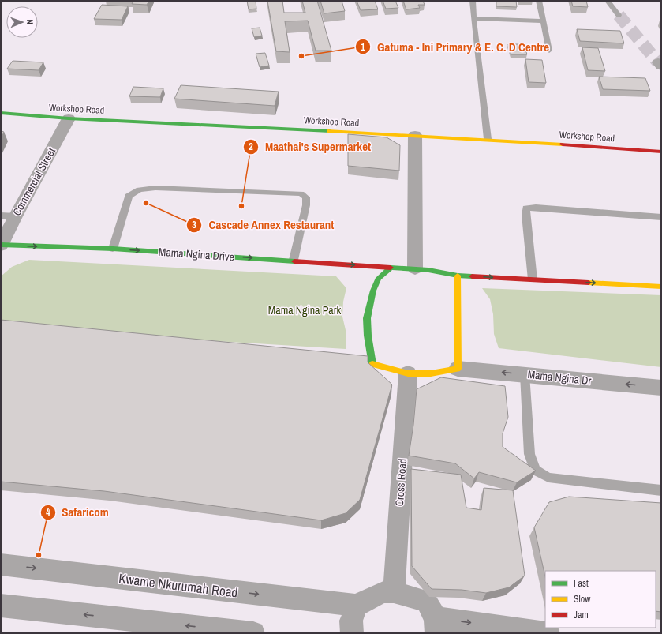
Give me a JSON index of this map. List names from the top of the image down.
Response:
{
  "streets": {
    "street": [
      "Workshop Road",
      "Commercial Street",
      "Mama Ngina Drive",
      "Mama Ngina Dr",
      "Cross Road",
      "Kwame Nkurumah Road"
    ]
  },
  "crossings": [
    ["Workshop Road", "Commercial Street"],
    ["Commercial Street", "Mama Ngina Drive"],
    ["Mama Ngina Drive", "Mama Ngina Dr"],
    ["Mama Ngina Drive", "Cross Road"],
    ["Mama Ngina Dr", "Cross Road"]
  ],
  "one_way": ["Mama Ngina Drive"],
  "parks": ["Mama Ngina Park"],
  "places": [
    "Gatuma - Ini Primary & E. C. D Centre",
    "Cascade Annex Restaurant",
    "Maathai's Supermarket",
    "Safaricom"
  ],
  "legend": ["Fast", "Slow", "Jam"],
  "north": "right"
}
